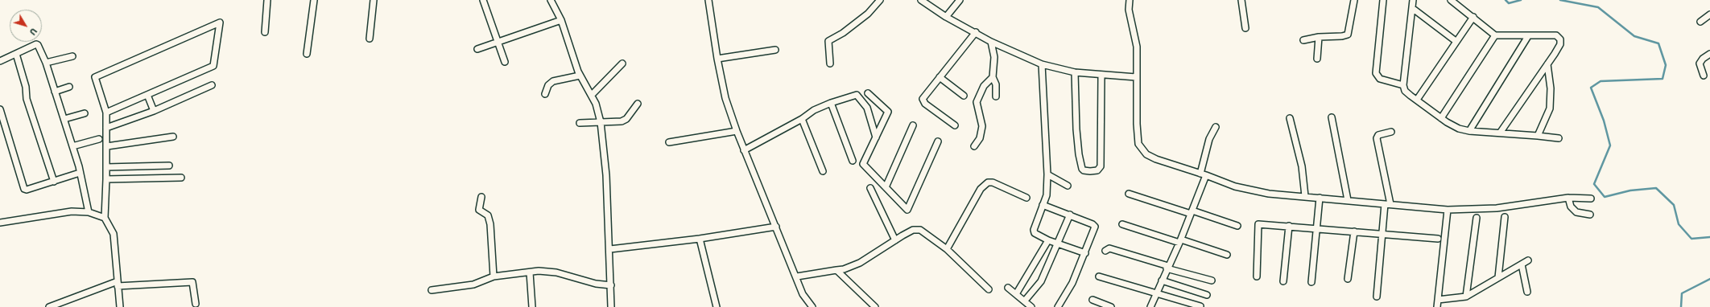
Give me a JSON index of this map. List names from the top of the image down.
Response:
{
  "north": "bottom right"
}
